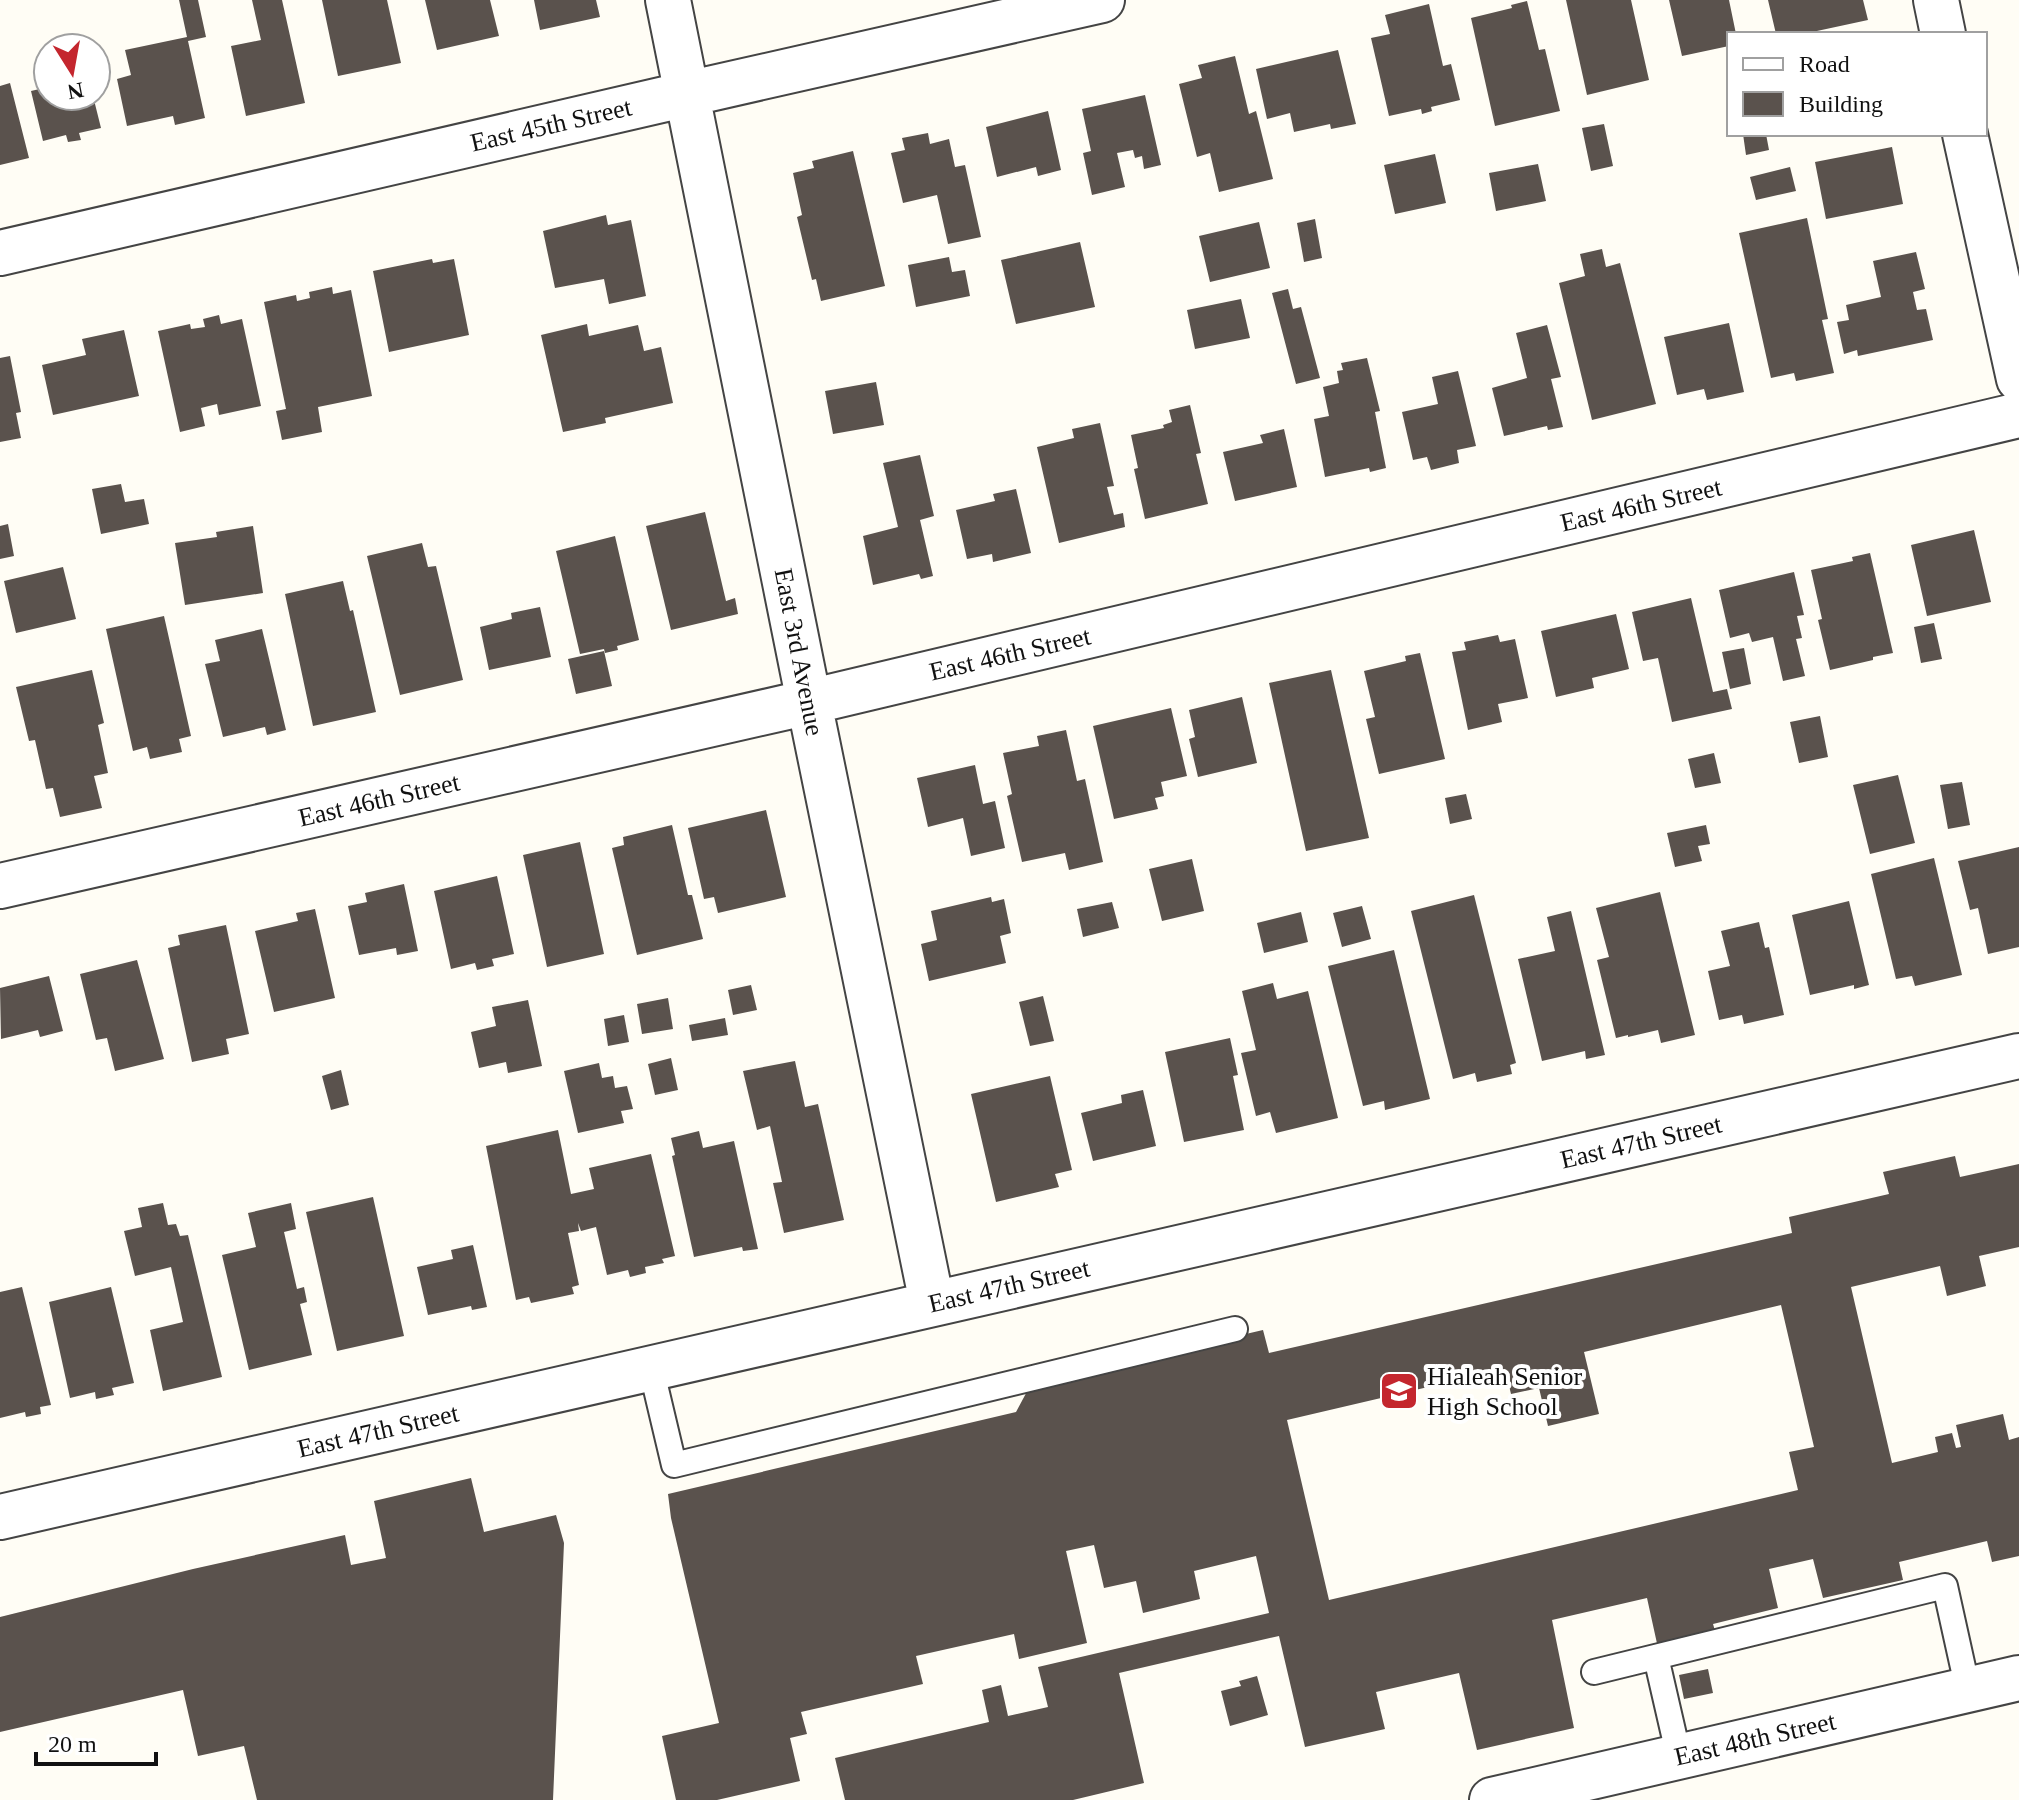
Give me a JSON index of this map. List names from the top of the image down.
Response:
{
  "streets": {
    "street": [
      "East 45th Street",
      "East 46th Street",
      "East 3rd Avenue",
      "East 47th Street",
      "East 48th Street"
    ]
  },
  "crossings": [
    ["East 45th Street", "East 3rd Avenue"],
    ["East 46th Street", "East 3rd Avenue"],
    ["East 3rd Avenue", "East 47th Street"]
  ],
  "places": {
    "school or university": ["Hialeah Senior High School"]
  },
  "legend": ["Road", "Building"],
  "scale_bar": "20 m",
  "north": "bottom"
}
